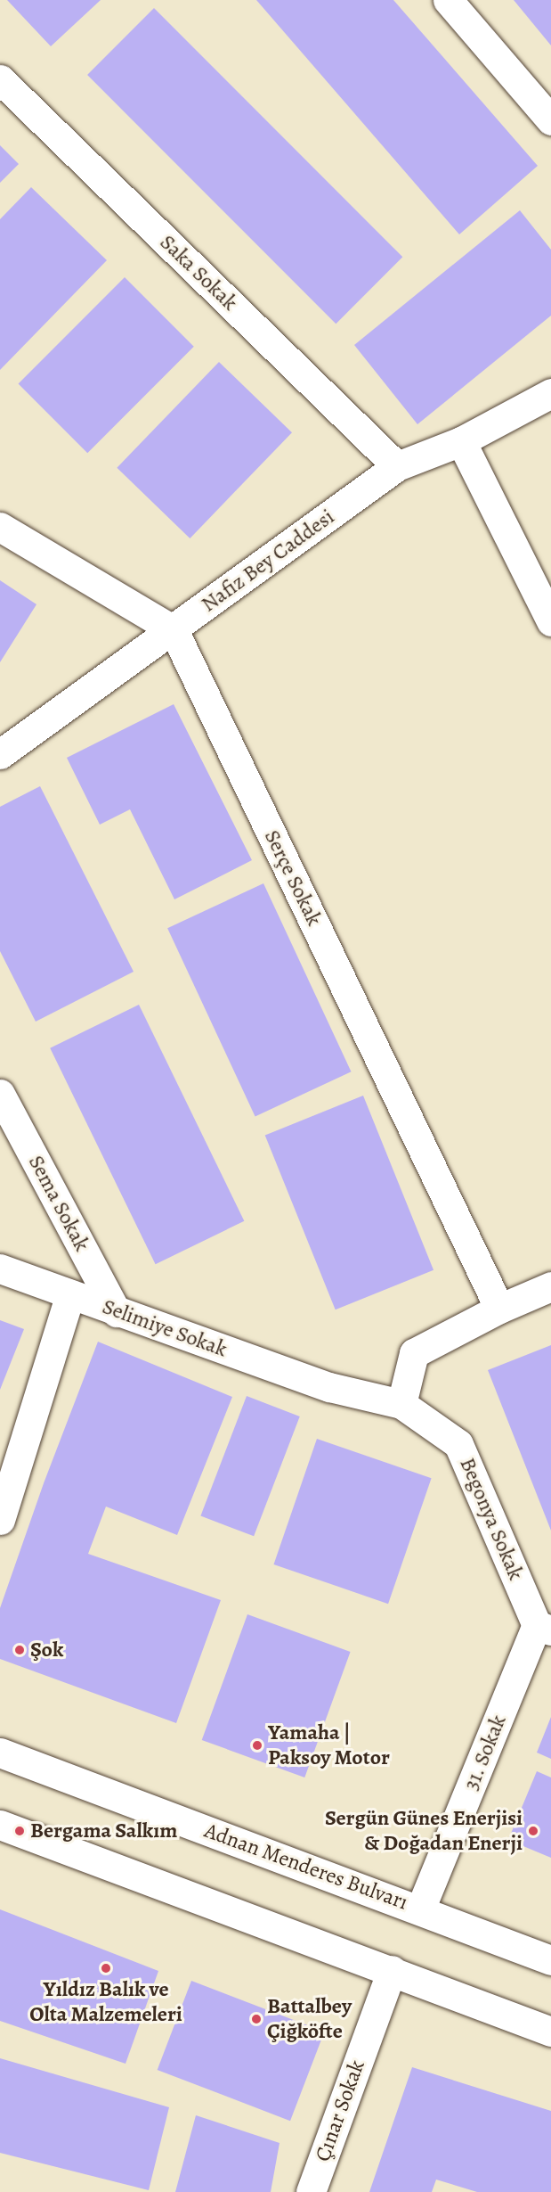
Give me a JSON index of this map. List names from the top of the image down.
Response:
{
  "streets": {
    "street": [
      "Saka Sokak",
      "Nafiz Bey Caddesi",
      "Serçe Sokak",
      "Sema Sokak",
      "Selimiye Sokak",
      "Begonya Sokak",
      "31. Sokak",
      "Adnan Menderes Bulvarı",
      "Çınar Sokak"
    ]
  },
  "crossings": [
    ["Saka Sokak", "Nafiz Bey Caddesi"],
    ["Nafiz Bey Caddesi", "Serçe Sokak"],
    ["Sema Sokak", "Selimiye Sokak"],
    ["Selimiye Sokak", "Begonya Sokak"],
    ["Begonya Sokak", "31. Sokak"],
    ["31. Sokak", "Adnan Menderes Bulvarı"]
  ],
  "places": [
    "Şok",
    "Yamaha | Paksoy Motor",
    "Bergama Salkım",
    "Sergün Günes Enerjisi & Doğadan Enerji",
    "Yıldız Balık ve Olta Malzemeleri",
    "Battalbey Çiğköfte"
  ]
}
